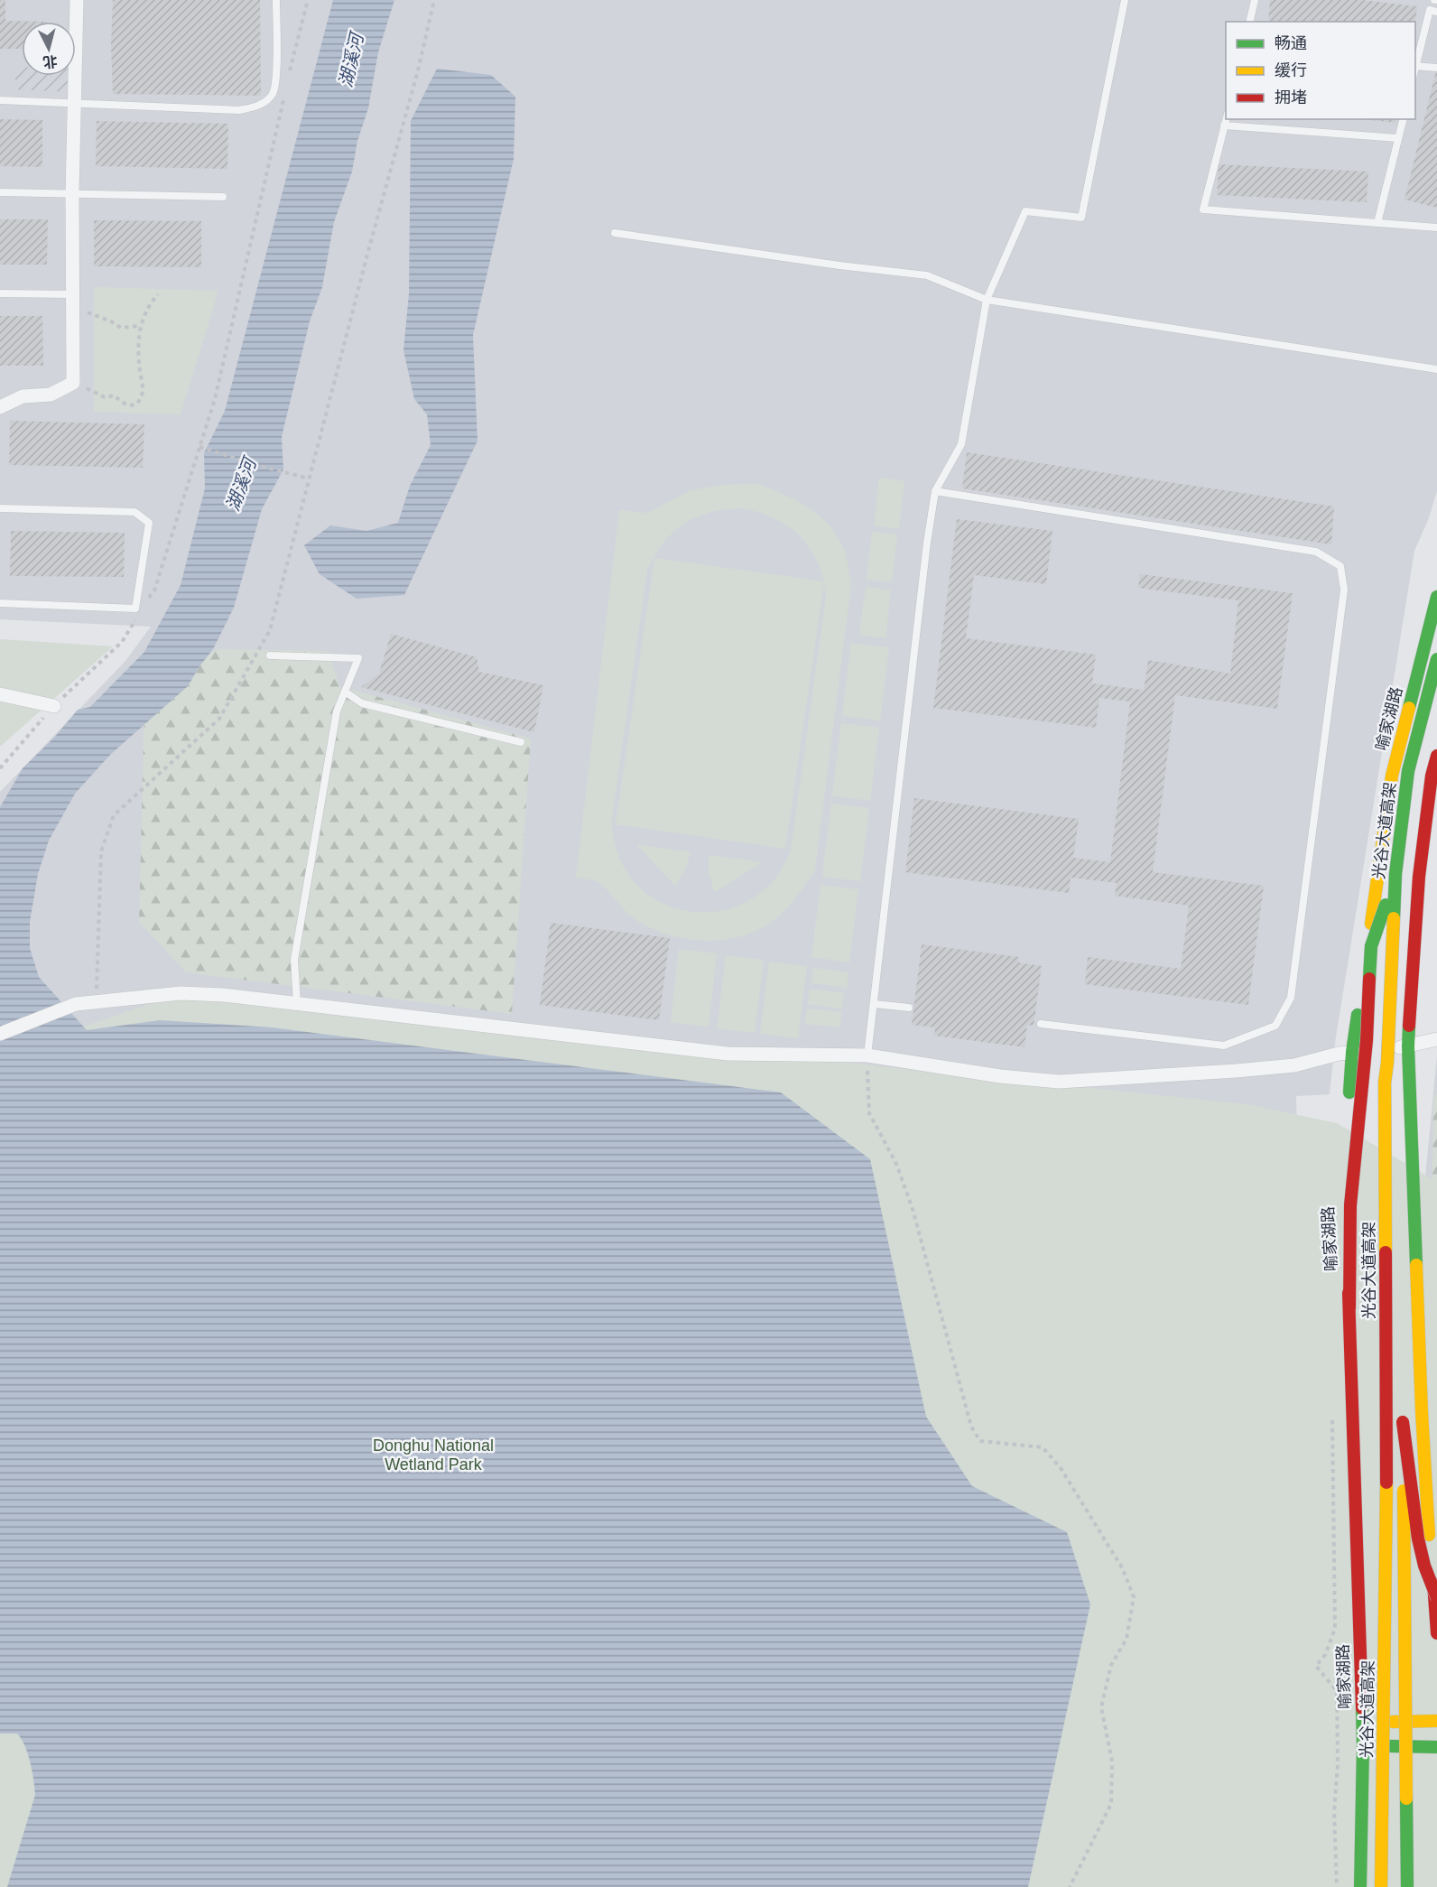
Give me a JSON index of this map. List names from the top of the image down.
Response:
{
  "streets": {
    "main road": ["喻家湖路", "光谷大道高架"]
  },
  "water": ["湖溪河"],
  "parks": ["Donghu National Wetland Park"],
  "legend": ["畅通", "缓行", "拥堵"],
  "north": "bottom"
}
